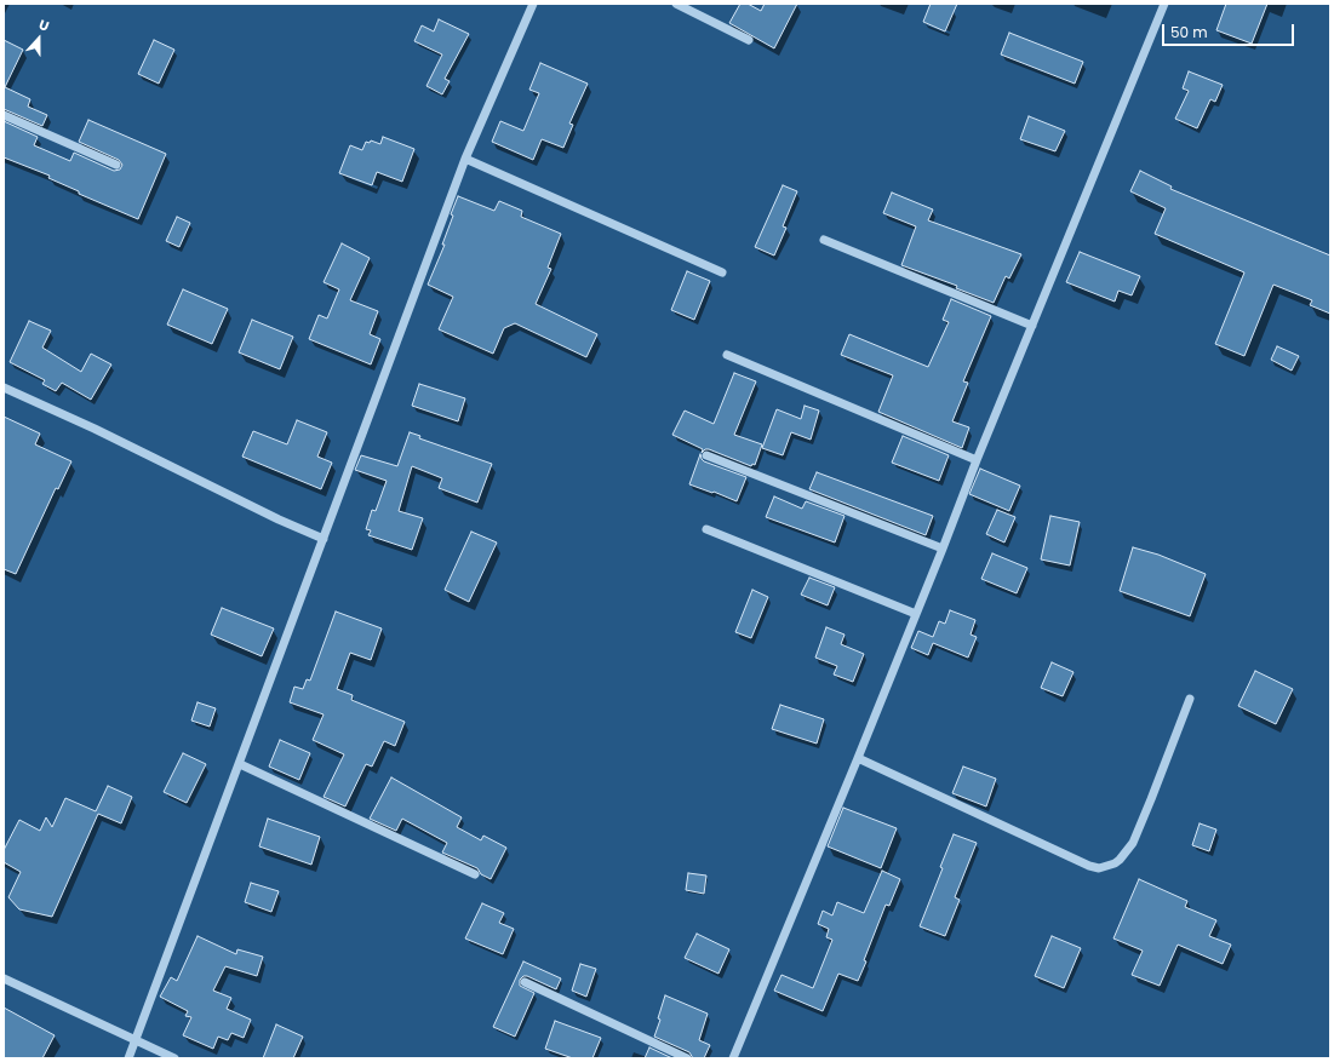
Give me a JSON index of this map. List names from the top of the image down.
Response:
{
  "scale_bar": "50 m",
  "north": "top"
}
